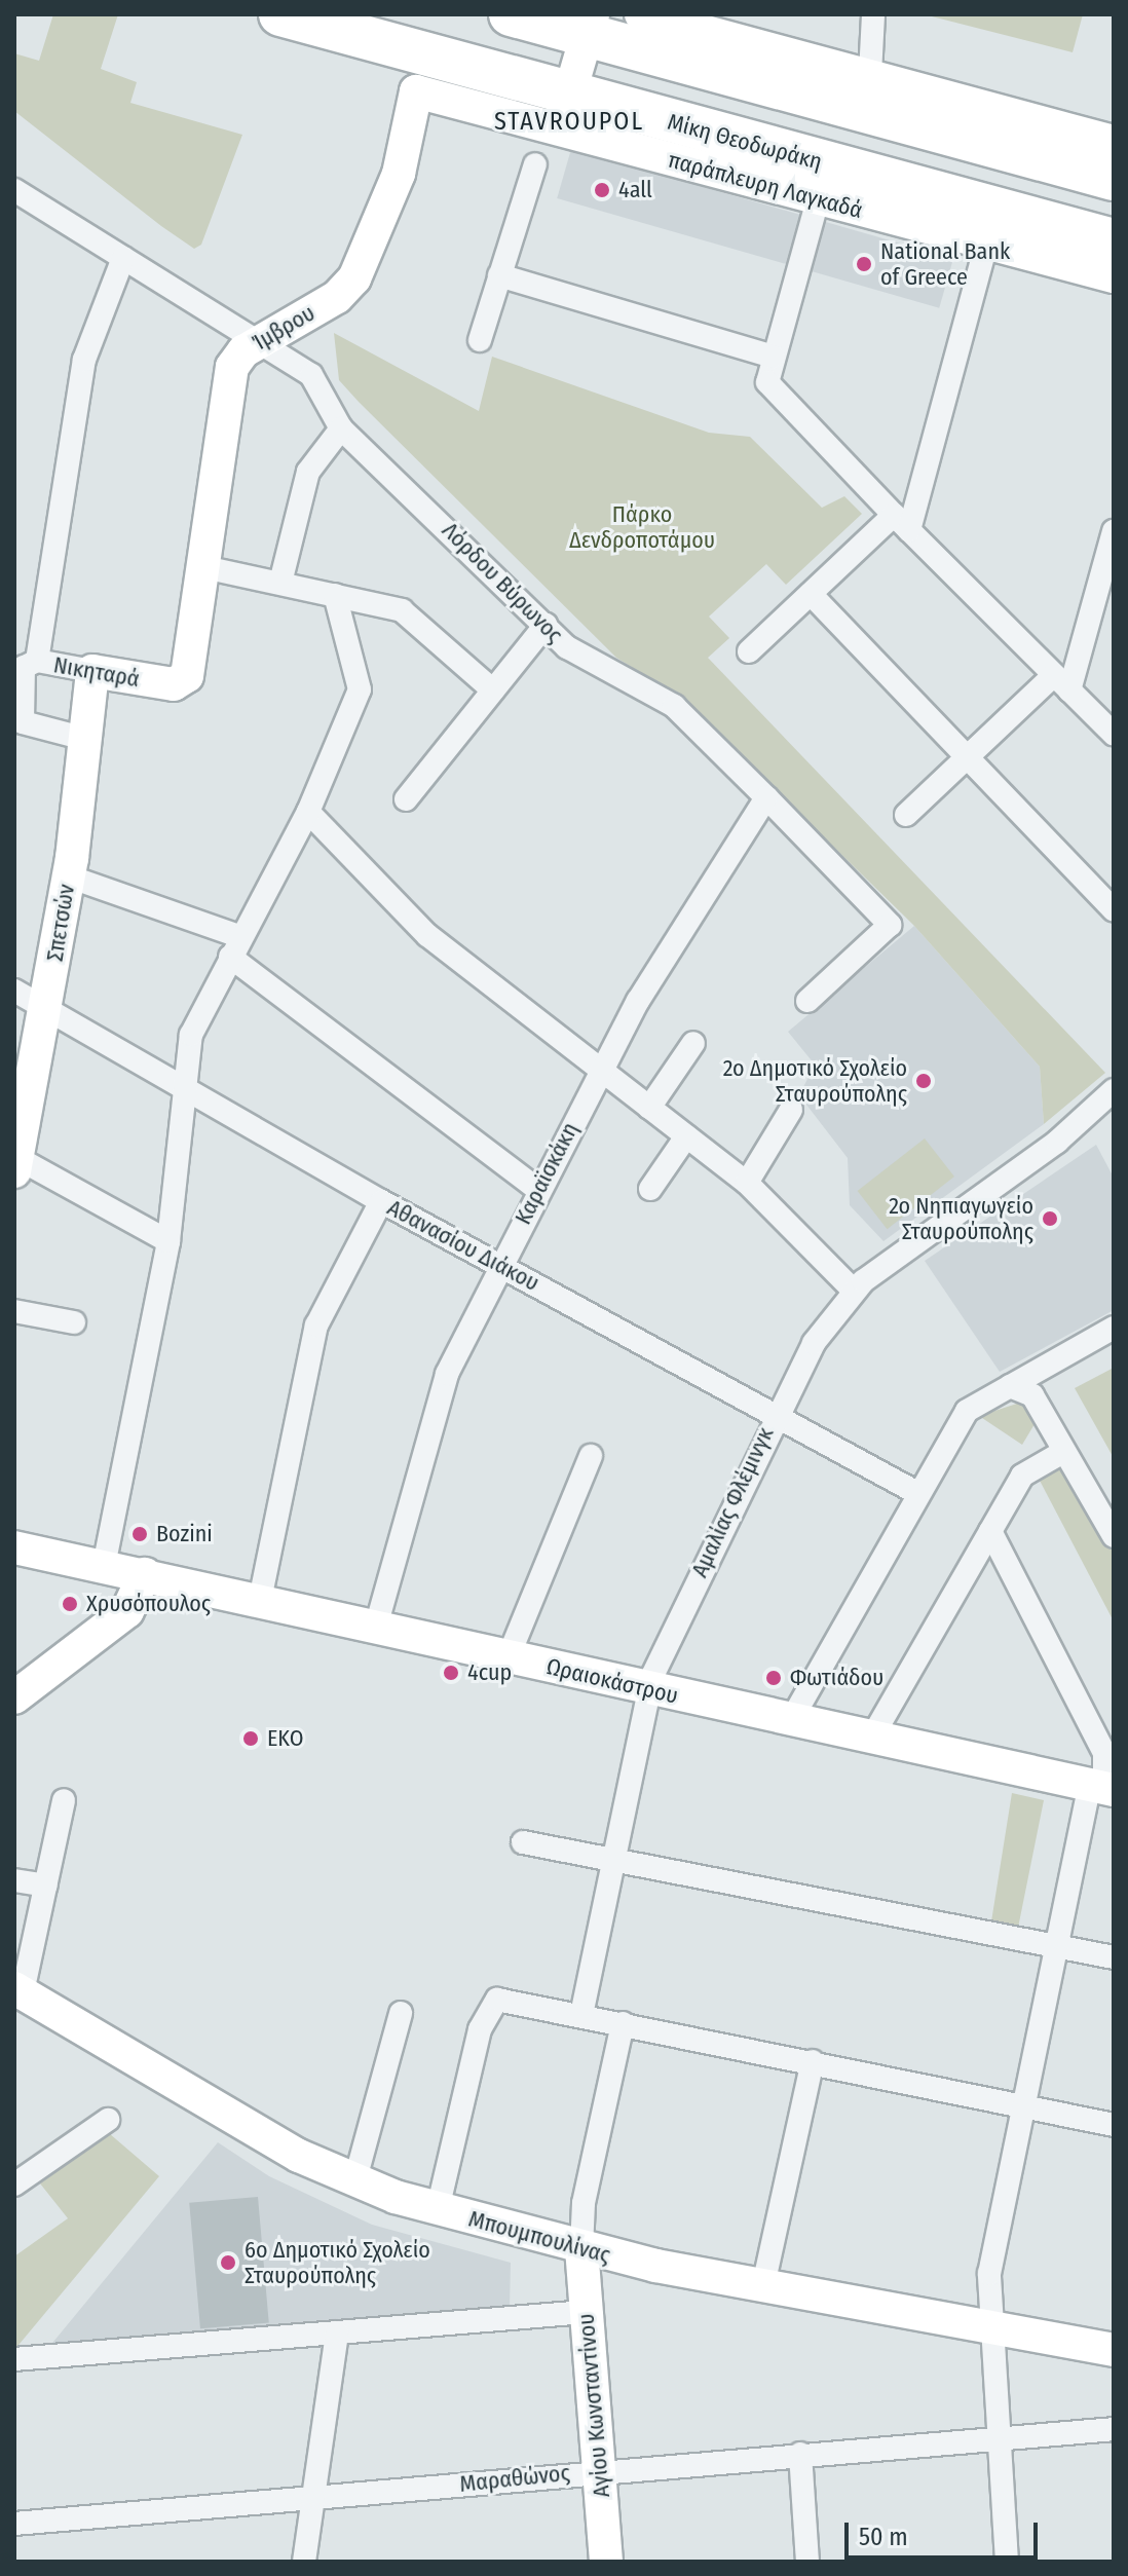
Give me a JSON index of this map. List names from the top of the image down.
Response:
{
  "streets": {
    "highway": ["Μίκη Θεοδωράκη"],
    "street": [
      "παράπλευρη Λαγκαδά",
      "Ίμβρου",
      "Λόρδου Βύρωνος",
      "Νικηταρά",
      "Σπετσών",
      "Καραϊσκάκη",
      "Αθανασίου Διάκου",
      "Αμαλίας Φλέμινγκ",
      "Ωραιοκάστρου",
      "Μπουμπουλίνας",
      "Αγίου Κωνσταντίνου",
      "Μαραθώνος"
    ]
  },
  "crossings": [
    ["Μίκη Θεοδωράκη", "παράπλευρη Λαγκαδά"],
    ["Μίκη Θεοδωράκη", "Ίμβρου"],
    ["Ίμβρου", "Λόρδου Βύρωνος"],
    ["Ίμβρου", "Νικηταρά"],
    ["Λόρδου Βύρωνος", "Καραϊσκάκη"],
    ["Νικηταρά", "Σπετσών"],
    ["Σπετσών", "Αθανασίου Διάκου"],
    ["Καραϊσκάκη", "Αθανασίου Διάκου"],
    ["Καραϊσκάκη", "Ωραιοκάστρου"],
    ["Αθανασίου Διάκου", "Αμαλίας Φλέμινγκ"],
    ["Αμαλίας Φλέμινγκ", "Ωραιοκάστρου"],
    ["Μπουμπουλίνας", "Αγίου Κωνσταντίνου"],
    ["Αγίου Κωνσταντίνου", "Μαραθώνος"]
  ],
  "districts": ["STAVROUPOL"],
  "parks": ["Πάρκο Δενδροποτάμου"],
  "places": [
    "4all",
    "National Bank of Greece",
    "2ο Δημοτικό Σχολείο Σταυρούπολης",
    "2ο Νηπιαγωγείο Σταυρούπολης",
    "Bozini",
    "Χρυσόπουλος",
    "4cup",
    "Φωτιάδου",
    "EKO",
    "6ο Δημοτικό Σχολείο Σταυρούπολης"
  ],
  "scale_bar": "50 m"
}
